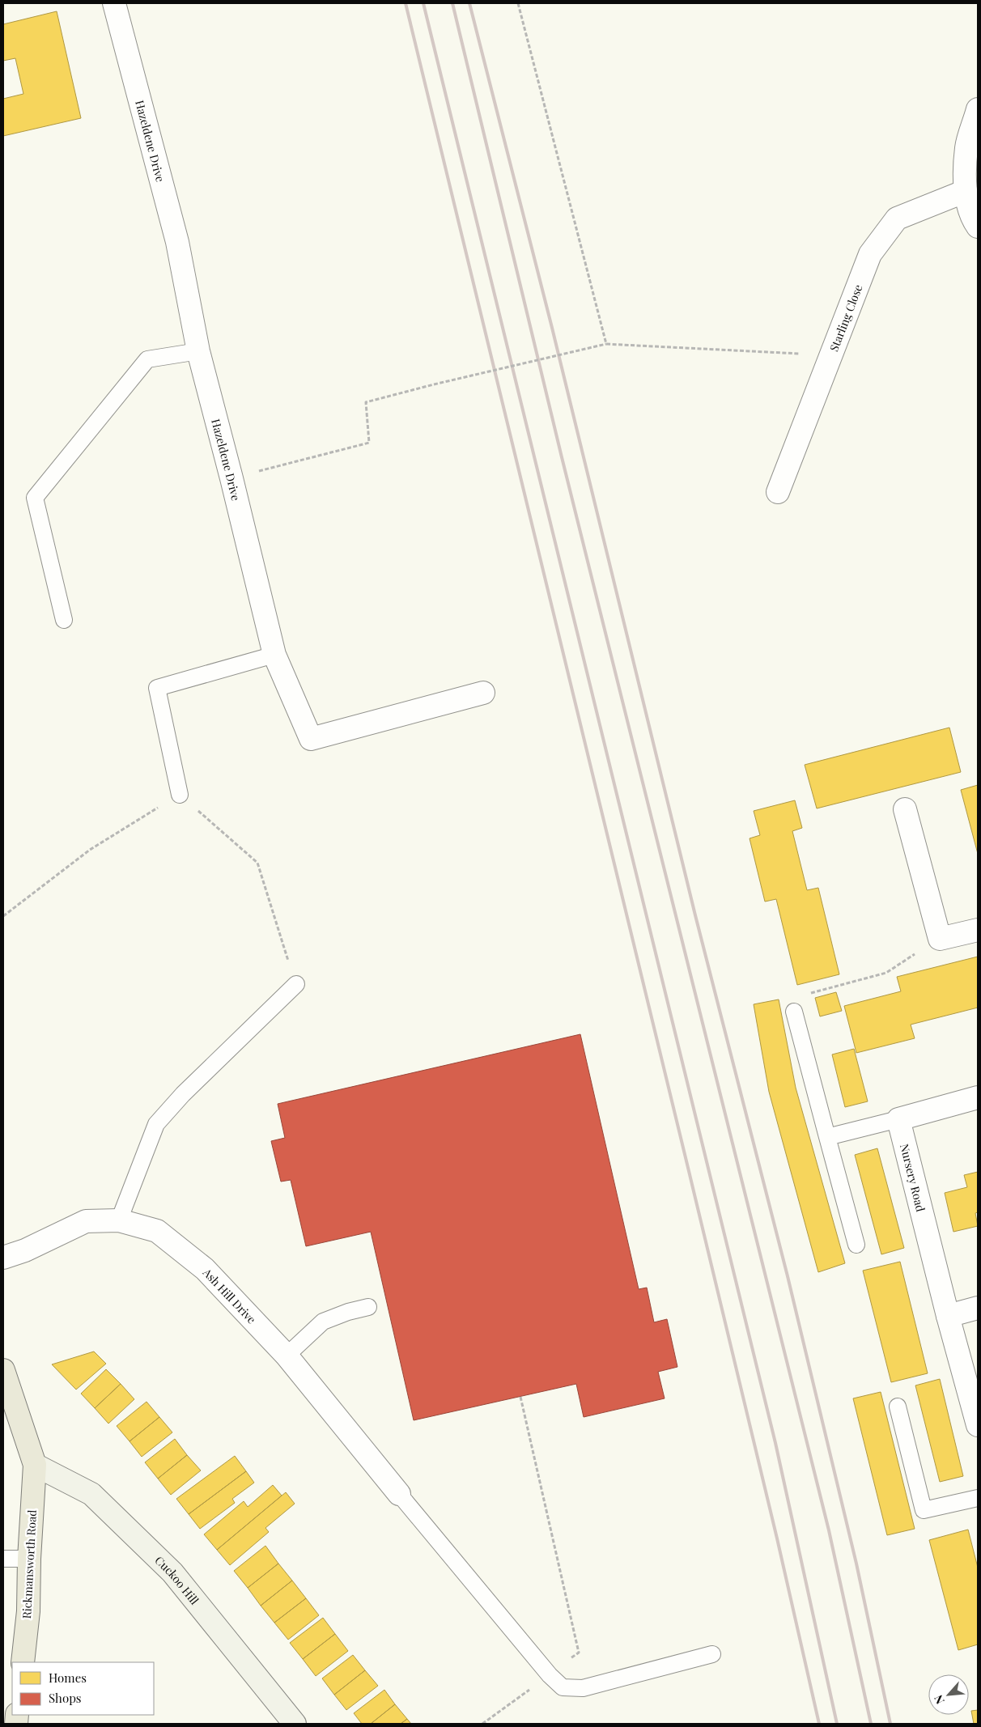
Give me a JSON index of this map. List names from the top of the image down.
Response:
{
  "streets": {
    "main road": ["Rickmansworth Road", "Cuckoo Hill"],
    "street": [
      "Hazeldene Drive",
      "Starling Close",
      "Nursery Road",
      "Ash Hill Drive"
    ]
  },
  "crossings": [
    ["Rickmansworth Road", "Cuckoo Hill"]
  ],
  "legend": ["Homes", "Shops"],
  "north": "bottom left"
}
